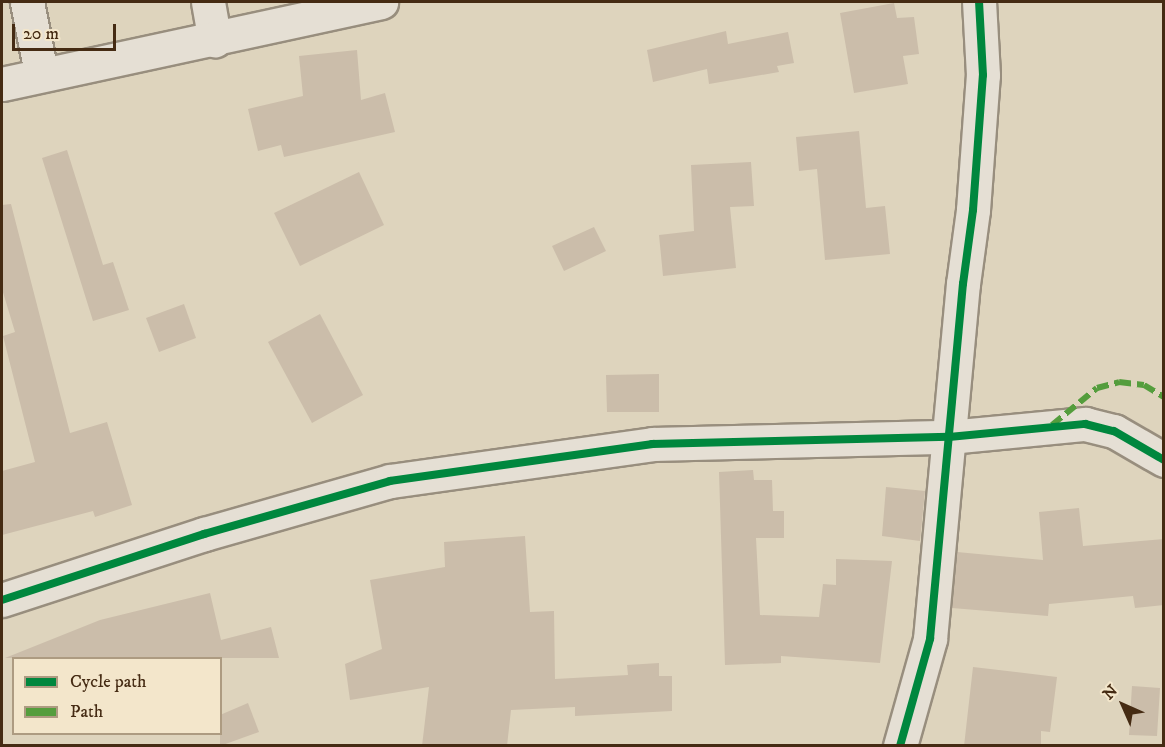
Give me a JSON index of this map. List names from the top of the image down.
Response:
{
  "legend": ["Cycle path", "Path"],
  "scale_bar": "20 m",
  "north": "top left"
}
